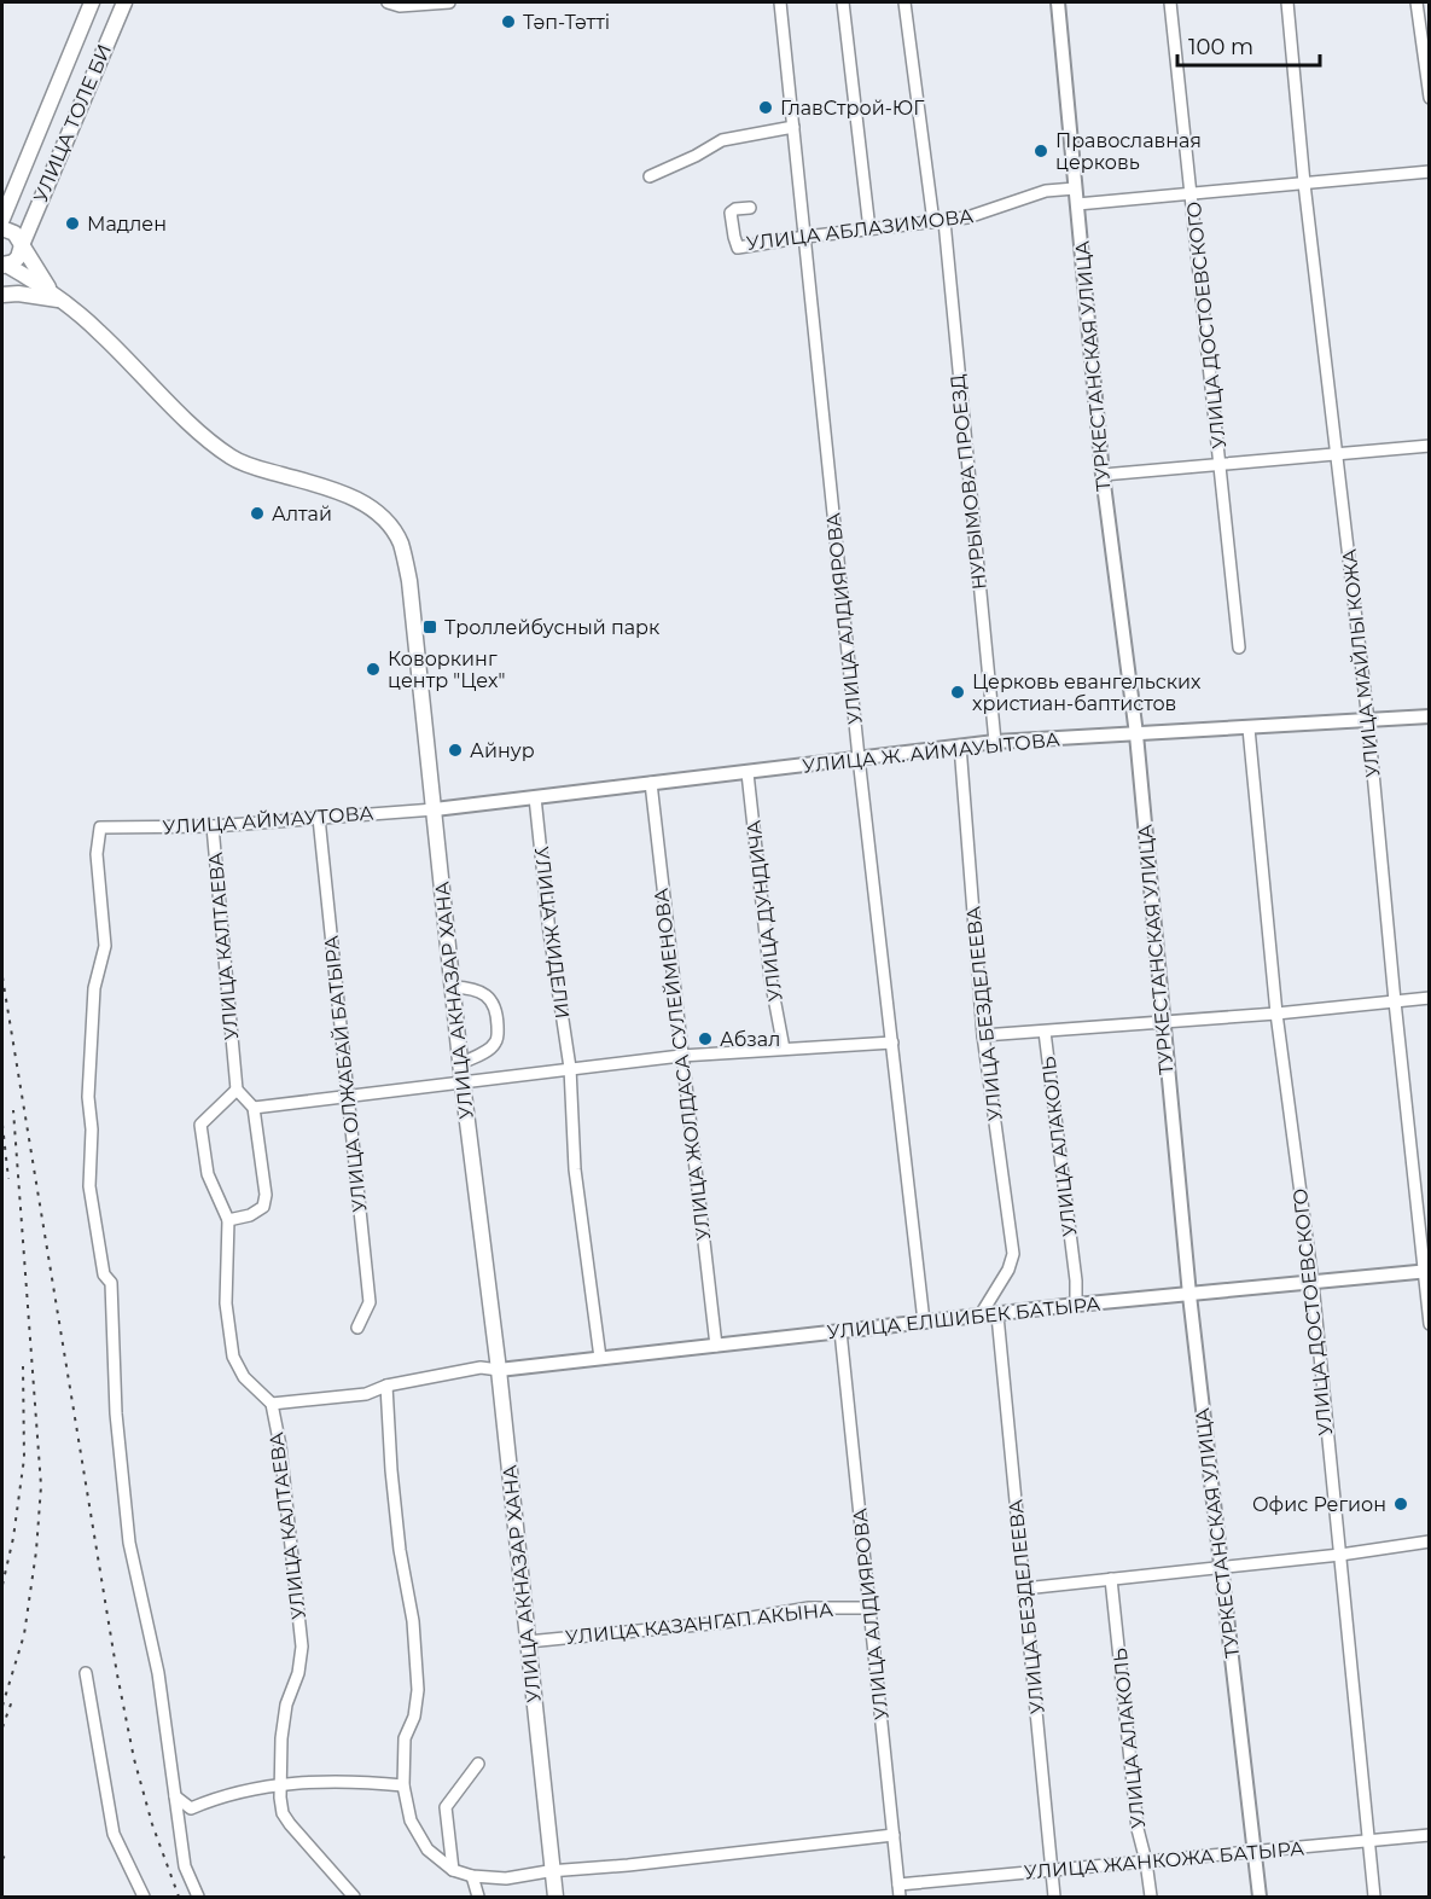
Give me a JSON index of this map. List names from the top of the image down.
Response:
{
  "streets": {
    "main road": ["УЛИЦА ТОЛЕ БИ", "УЛИЦА АКНАЗАР ХАНА"],
    "street": [
      "УЛИЦА АБЛАЗИМОВА",
      "УЛИЦА ДОСТОЕВСКОГО",
      "ТУРКЕСТАНСКАЯ УЛИЦА",
      "НУРЫМОВА ПРОЕЗД",
      "УЛИЦА АЛДИЯРОВА",
      "УЛИЦА МАЙЛЫ КОЖА",
      "УЛИЦА Ж. АЙМАУЫТОВА",
      "УЛИЦА АЙМАУТОВА",
      "УЛИЦА ДУНДИЧА",
      "УЛИЦА ЖИДЕЛИ",
      "УЛИЦА КАЛТАЕВА",
      "УЛИЦА БЕЗДЕЛЕЕВА",
      "УЛИЦА ЖОЛДАСА СУЛЕЙМЕНОВА",
      "УЛИЦА ОЛЖАБАЙ БАТЫРА",
      "УЛИЦА АЛАКОЛЬ",
      "УЛИЦА ЕЛШИБЕК БАТЫРА",
      "УЛИЦА КАЗАНГАП АКЫНА",
      "УЛИЦА ЖАНКОЖА БАТЫРА"
    ]
  },
  "crossings": [
    ["УЛИЦА ТОЛЕ БИ", "УЛИЦА АКНАЗАР ХАНА"],
    ["УЛИЦА АБЛАЗИМОВА", "ТУРКЕСТАНСКАЯ УЛИЦА"],
    ["УЛИЦА АБЛАЗИМОВА", "НУРЫМОВА ПРОЕЗД"],
    ["УЛИЦА АБЛАЗИМОВА", "УЛИЦА АЛДИЯРОВА"],
    ["УЛИЦА ДОСТОЕВСКОГО", "УЛИЦА Ж. АЙМАУЫТОВА"],
    ["УЛИЦА ДОСТОЕВСКОГО", "УЛИЦА ЕЛШИБЕК БАТЫРА"],
    ["УЛИЦА ДОСТОЕВСКОГО", "УЛИЦА ЖАНКОЖА БАТЫРА"],
    ["ТУРКЕСТАНСКАЯ УЛИЦА", "УЛИЦА Ж. АЙМАУЫТОВА"],
    ["ТУРКЕСТАНСКАЯ УЛИЦА", "УЛИЦА ЕЛШИБЕК БАТЫРА"],
    ["ТУРКЕСТАНСКАЯ УЛИЦА", "УЛИЦА ЖАНКОЖА БАТЫРА"],
    ["НУРЫМОВА ПРОЕЗД", "УЛИЦА Ж. АЙМАУЫТОВА"],
    ["УЛИЦА АЛДИЯРОВА", "УЛИЦА Ж. АЙМАУЫТОВА"],
    ["УЛИЦА АЛДИЯРОВА", "УЛИЦА ЕЛШИБЕК БАТЫРА"],
    ["УЛИЦА АЛДИЯРОВА", "УЛИЦА КАЗАНГАП АКЫНА"],
    ["УЛИЦА АЛДИЯРОВА", "УЛИЦА ЖАНКОЖА БАТЫРА"],
    ["УЛИЦА МАЙЛЫ КОЖА", "УЛИЦА Ж. АЙМАУЫТОВА"],
    ["УЛИЦА МАЙЛЫ КОЖА", "УЛИЦА ЕЛШИБЕК БАТЫРА"],
    ["УЛИЦА Ж. АЙМАУЫТОВА", "УЛИЦА АЙМАУТОВА"],
    ["УЛИЦА Ж. АЙМАУЫТОВА", "УЛИЦА ДУНДИЧА"],
    ["УЛИЦА Ж. АЙМАУЫТОВА", "УЛИЦА ЖИДЕЛИ"],
    ["УЛИЦА Ж. АЙМАУЫТОВА", "УЛИЦА АКНАЗАР ХАНА"],
    ["УЛИЦА Ж. АЙМАУЫТОВА", "УЛИЦА БЕЗДЕЛЕЕВА"],
    ["УЛИЦА Ж. АЙМАУЫТОВА", "УЛИЦА ЖОЛДАСА СУЛЕЙМЕНОВА"],
    ["УЛИЦА АЙМАУТОВА", "УЛИЦА КАЛТАЕВА"],
    ["УЛИЦА АЙМАУТОВА", "УЛИЦА АКНАЗАР ХАНА"],
    ["УЛИЦА АЙМАУТОВА", "УЛИЦА ОЛЖАБАЙ БАТЫРА"],
    ["УЛИЦА ЖИДЕЛИ", "УЛИЦА ЕЛШИБЕК БАТЫРА"],
    ["УЛИЦА АКНАЗАР ХАНА", "УЛИЦА ЕЛШИБЕК БАТЫРА"],
    ["УЛИЦА АКНАЗАР ХАНА", "УЛИЦА КАЗАНГАП АКЫНА"],
    ["УЛИЦА БЕЗДЕЛЕЕВА", "УЛИЦА ЕЛШИБЕК БАТЫРА"],
    ["УЛИЦА БЕЗДЕЛЕЕВА", "УЛИЦА ЖАНКОЖА БАТЫРА"],
    ["УЛИЦА ЖОЛДАСА СУЛЕЙМЕНОВА", "УЛИЦА ЕЛШИБЕК БАТЫРА"],
    ["УЛИЦА АЛАКОЛЬ", "УЛИЦА ЕЛШИБЕК БАТЫРА"],
    ["УЛИЦА АЛАКОЛЬ", "УЛИЦА ЖАНКОЖА БАТЫРА"]
  ],
  "places": {
    "other": [
      "Тәп-Тәтті",
      "ГлавСтрой-ЮГ",
      "Православная церковь",
      "Мадлен",
      "Алтай",
      "Коворкинг центр \"Цех\"",
      "Церковь евангельских христиан-баптистов",
      "Айнур",
      "Абзал",
      "Офис Регион"
    ],
    "transit": ["Троллейбусный парк"]
  },
  "scale_bar": "100 m"
}
